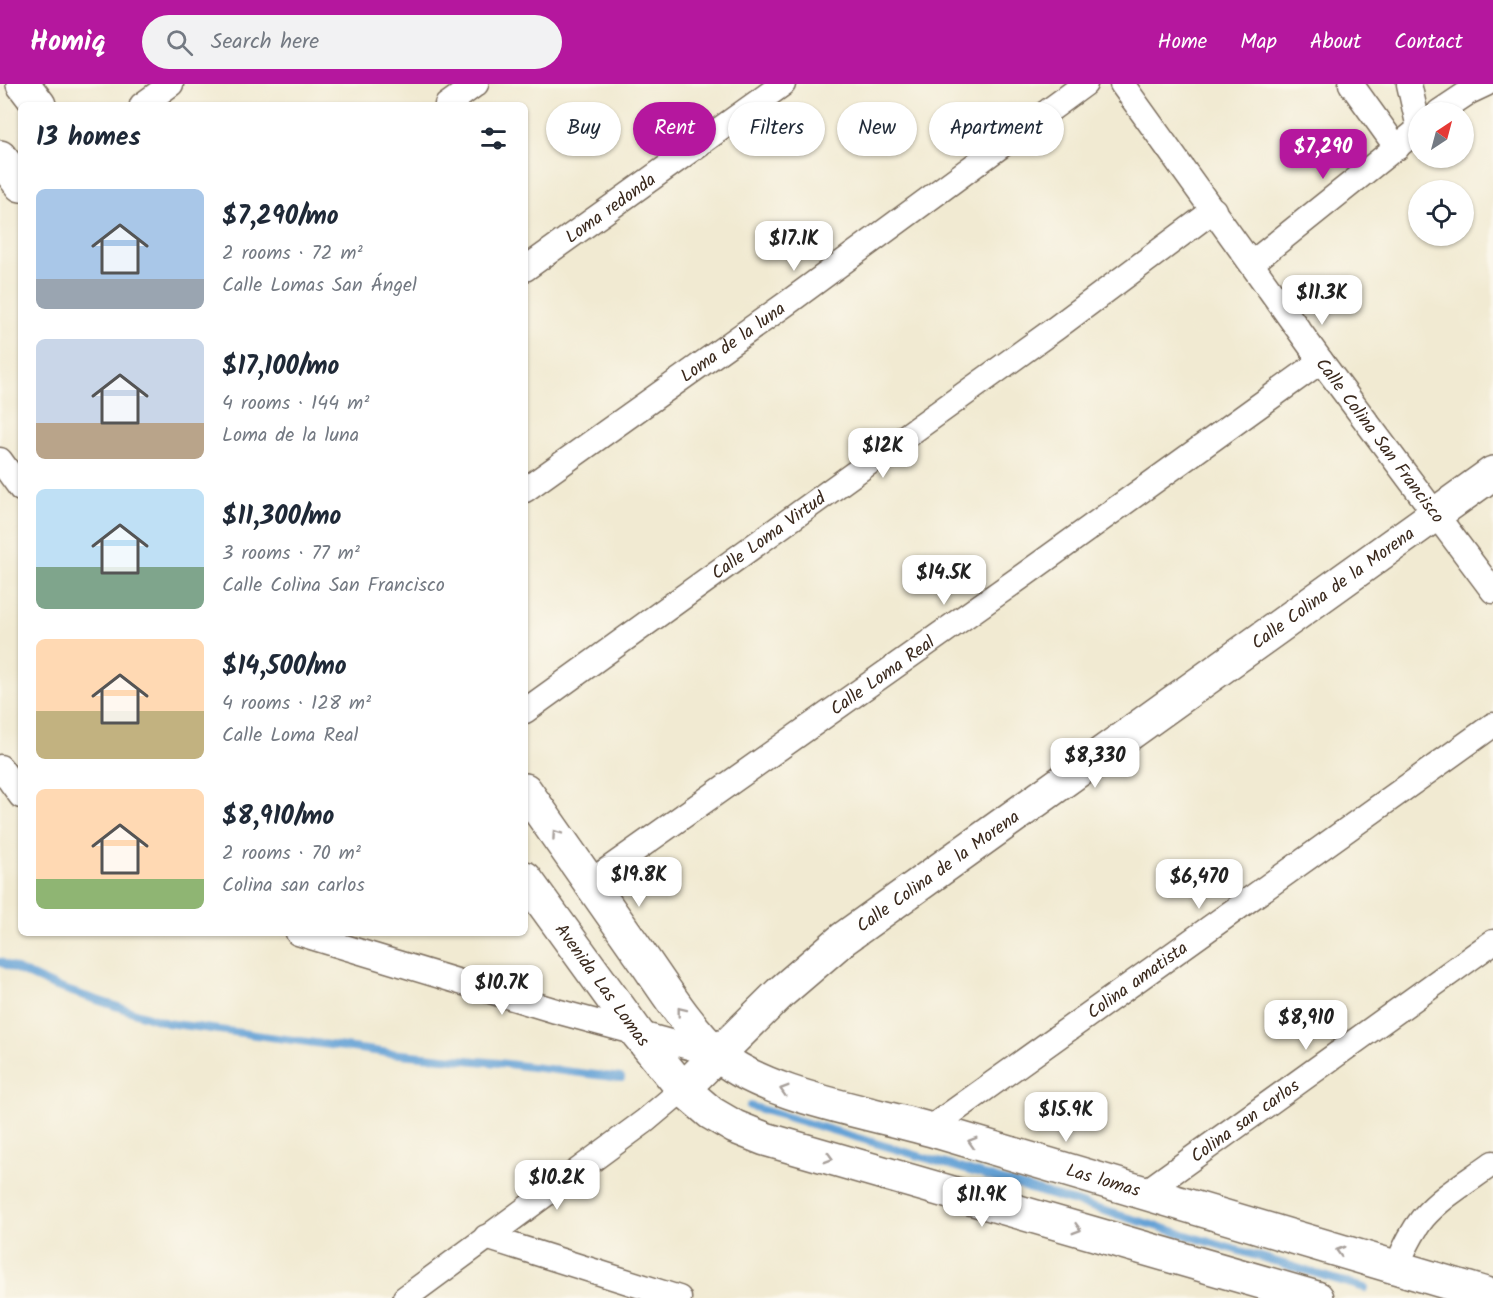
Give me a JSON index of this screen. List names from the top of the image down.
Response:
{
  "streets": {
    "street": [
      "Loma redonda",
      "Loma de la luna",
      "Calle Colina San Francisco",
      "Calle Loma Virtud",
      "Calle Colina de la Morena",
      "Calle Loma Real",
      "Colina amatista",
      "Avenida Las Lomas",
      "Colina san carlos",
      "Las lomas"
    ]
  },
  "crossings": [
    ["Calle Colina San Francisco", "Calle Loma Virtud"],
    ["Calle Colina San Francisco", "Calle Colina de la Morena"],
    ["Calle Colina San Francisco", "Calle Loma Real"],
    ["Calle Colina de la Morena", "Avenida Las Lomas"],
    ["Calle Colina de la Morena", "Las lomas"],
    ["Colina amatista", "Las lomas"],
    ["Colina san carlos", "Las lomas"]
  ],
  "north": "top right",
  "page": {
    "header": "Homiq",
    "search": "Search here",
    "nav": [
      "Home",
      "Map",
      "About",
      "Contact"
    ],
    "chip": [
      "Buy",
      "Rent",
      "Filters",
      "New",
      "Apartment"
    ],
    "heading": "13 homes",
    "price": [
      "$7,290",
      "$17.1K",
      "$11.3K",
      "$12K",
      "$14.5K",
      "$8,330",
      "$19.8K",
      "$6,470",
      "$10.7K",
      "$8,910",
      "$15.9K",
      "$10.2K",
      "$11.9K"
    ],
    "list": [
      {
        "name": "$7,290/mo",
        "note": "2 rooms · 72 m² · Calle Lomas San Ángel"
      },
      {
        "name": "$17,100/mo",
        "note": "4 rooms · 144 m² · Loma de la luna"
      },
      {
        "name": "$11,300/mo",
        "note": "3 rooms · 77 m² · Calle Colina San Francisco"
      },
      {
        "name": "$14,500/mo",
        "note": "4 rooms · 128 m² · Calle Loma Real"
      },
      {
        "name": "$8,910/mo",
        "note": "2 rooms · 70 m² · Colina san carlos"
      }
    ]
  }
}
